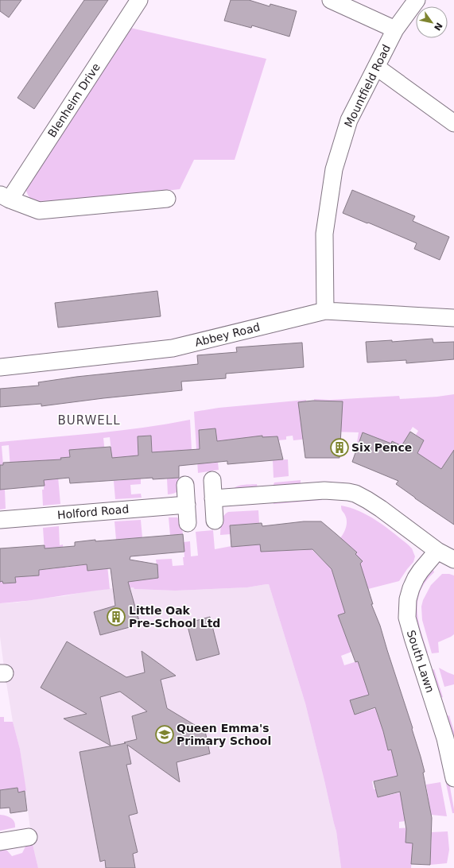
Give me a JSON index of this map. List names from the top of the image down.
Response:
{
  "streets": {
    "street": [
      "Mountfield Road",
      "Blenheim Drive",
      "Abbey Road",
      "Holford Road",
      "South Lawn"
    ]
  },
  "crossings": [
    ["Mountfield Road", "Abbey Road"]
  ],
  "districts": ["BURWELL"],
  "places": {
    "building": ["Six Pence", "Little Oak Pre-School Ltd"],
    "school or university": ["Queen Emma's Primary School"]
  },
  "north": "bottom right"
}
